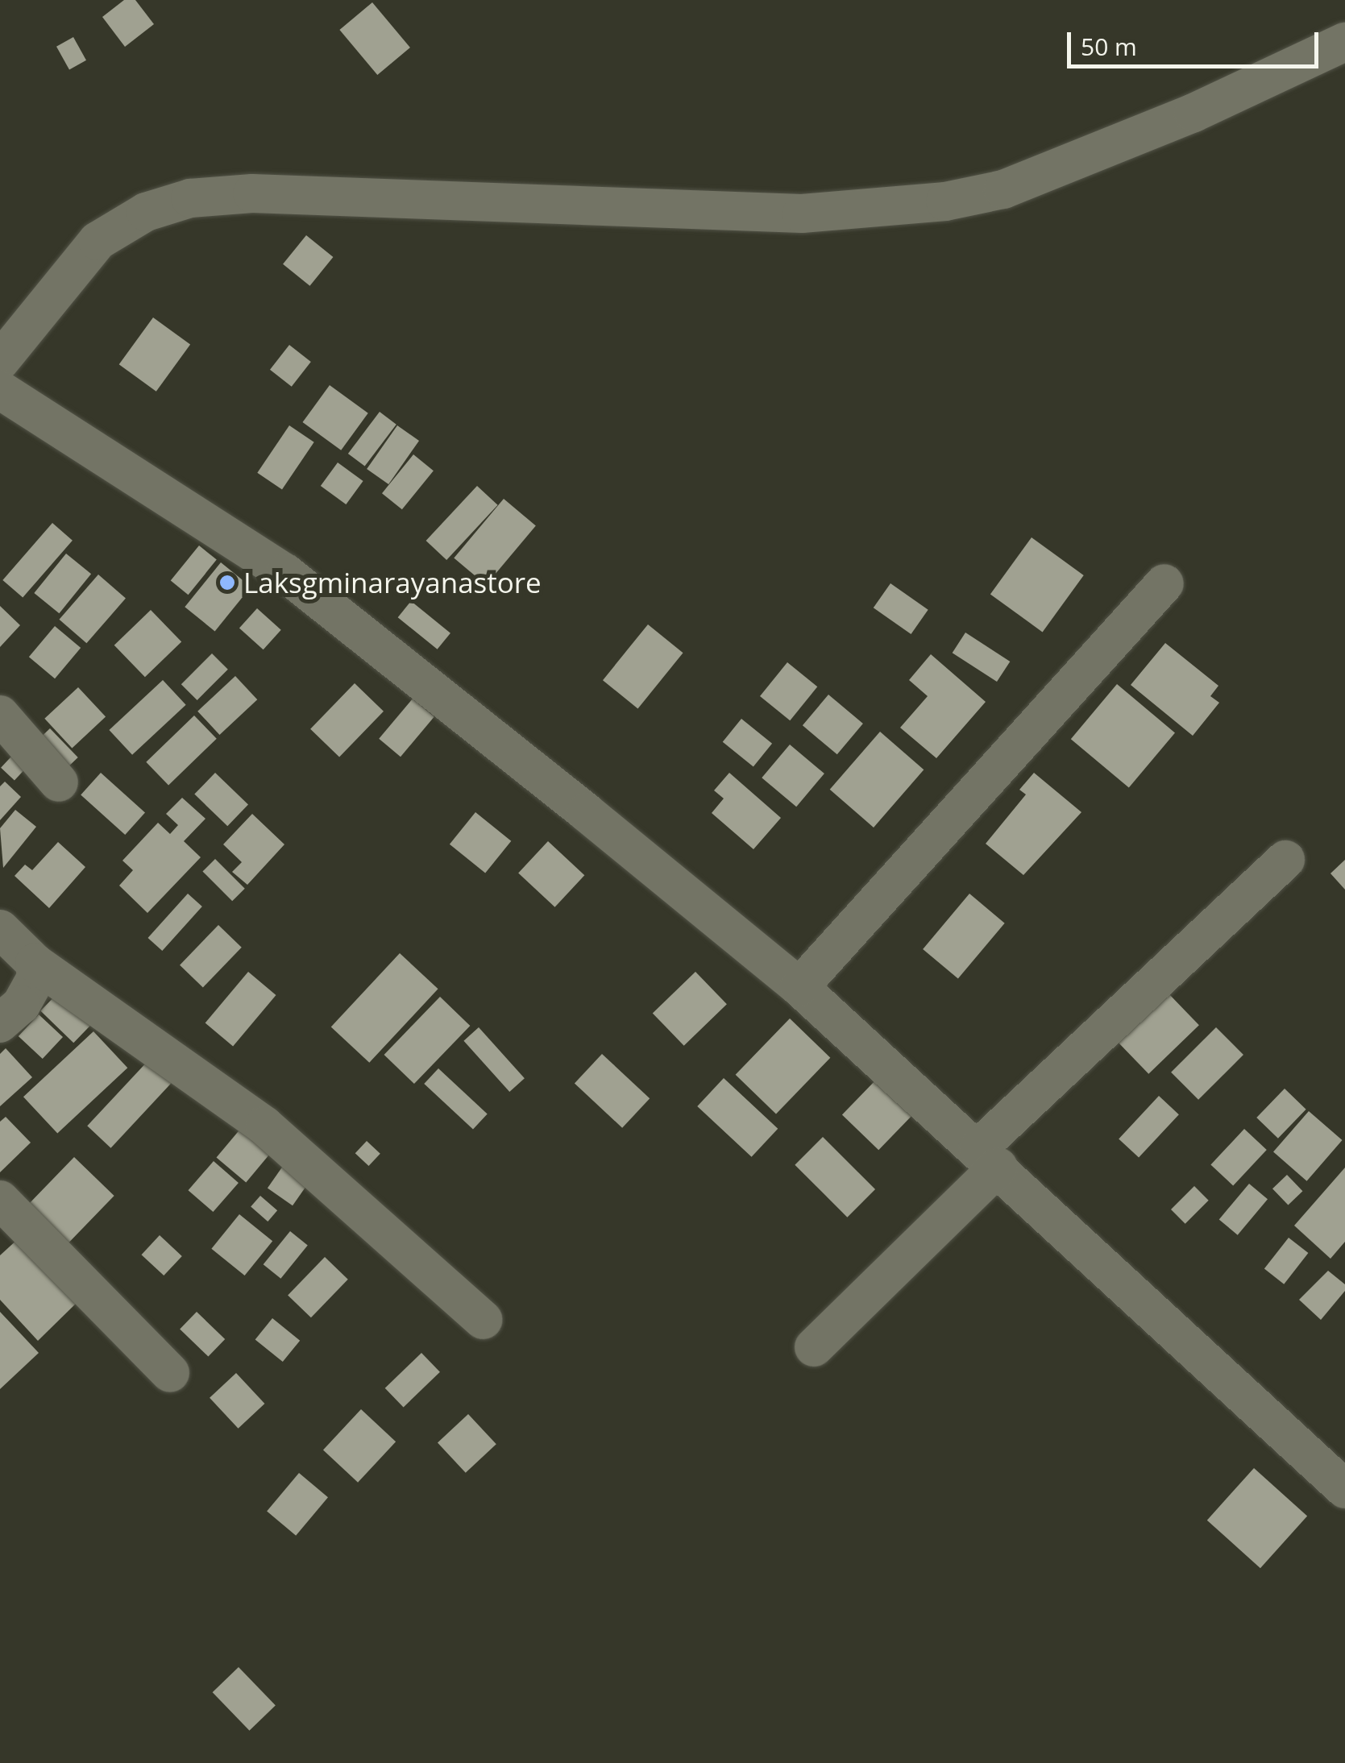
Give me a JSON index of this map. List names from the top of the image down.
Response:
{
  "places": ["Laksgminarayanastore"],
  "scale_bar": "50 m"
}
